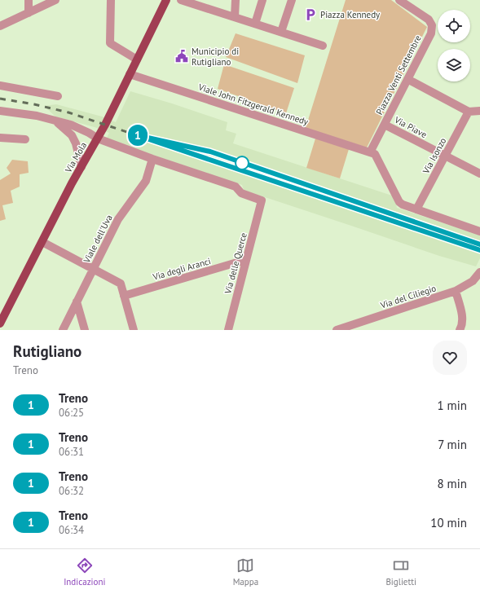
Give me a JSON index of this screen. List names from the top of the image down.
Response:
{
  "streets": {
    "main road": ["Via Mola"],
    "street": [
      "Piazza Venti Settembre",
      "Viale John Fitzgerald Kennedy",
      "Via Piave",
      "Via Isonzo",
      "Viale dell'Uva",
      "Via delle Querce",
      "Via degli Aranci",
      "Via del Ciliegio"
    ]
  },
  "crossings": [
    ["Piazza Venti Settembre", "Viale John Fitzgerald Kennedy"],
    ["Piazza Venti Settembre", "Via Piave"],
    ["Viale John Fitzgerald Kennedy", "Via Mola"],
    ["Via Piave", "Via Isonzo"],
    ["Viale dell'Uva", "Via delle Querce"],
    ["Via delle Querce", "Via degli Aranci"]
  ],
  "places": {
    "parking": ["Piazza Kennedy"],
    "public building": ["Municipio di Rutigliano"]
  },
  "page": {
    "on_map": "1",
    "heading": ["Rutigliano", "Treno"],
    "list": [
      {
        "mark": "1",
        "name": "Treno",
        "note": "06:25",
        "value": "1 min"
      },
      {
        "mark": "1",
        "name": "Treno",
        "note": "06:31",
        "value": "7 min"
      },
      {
        "mark": "1",
        "name": "Treno",
        "note": "06:32",
        "value": "8 min"
      },
      {
        "mark": "1",
        "name": "Treno",
        "note": "06:34",
        "value": "10 min"
      }
    ],
    "tabs": ["Indicazioni", "Mappa", "Biglietti"]
  }
}
